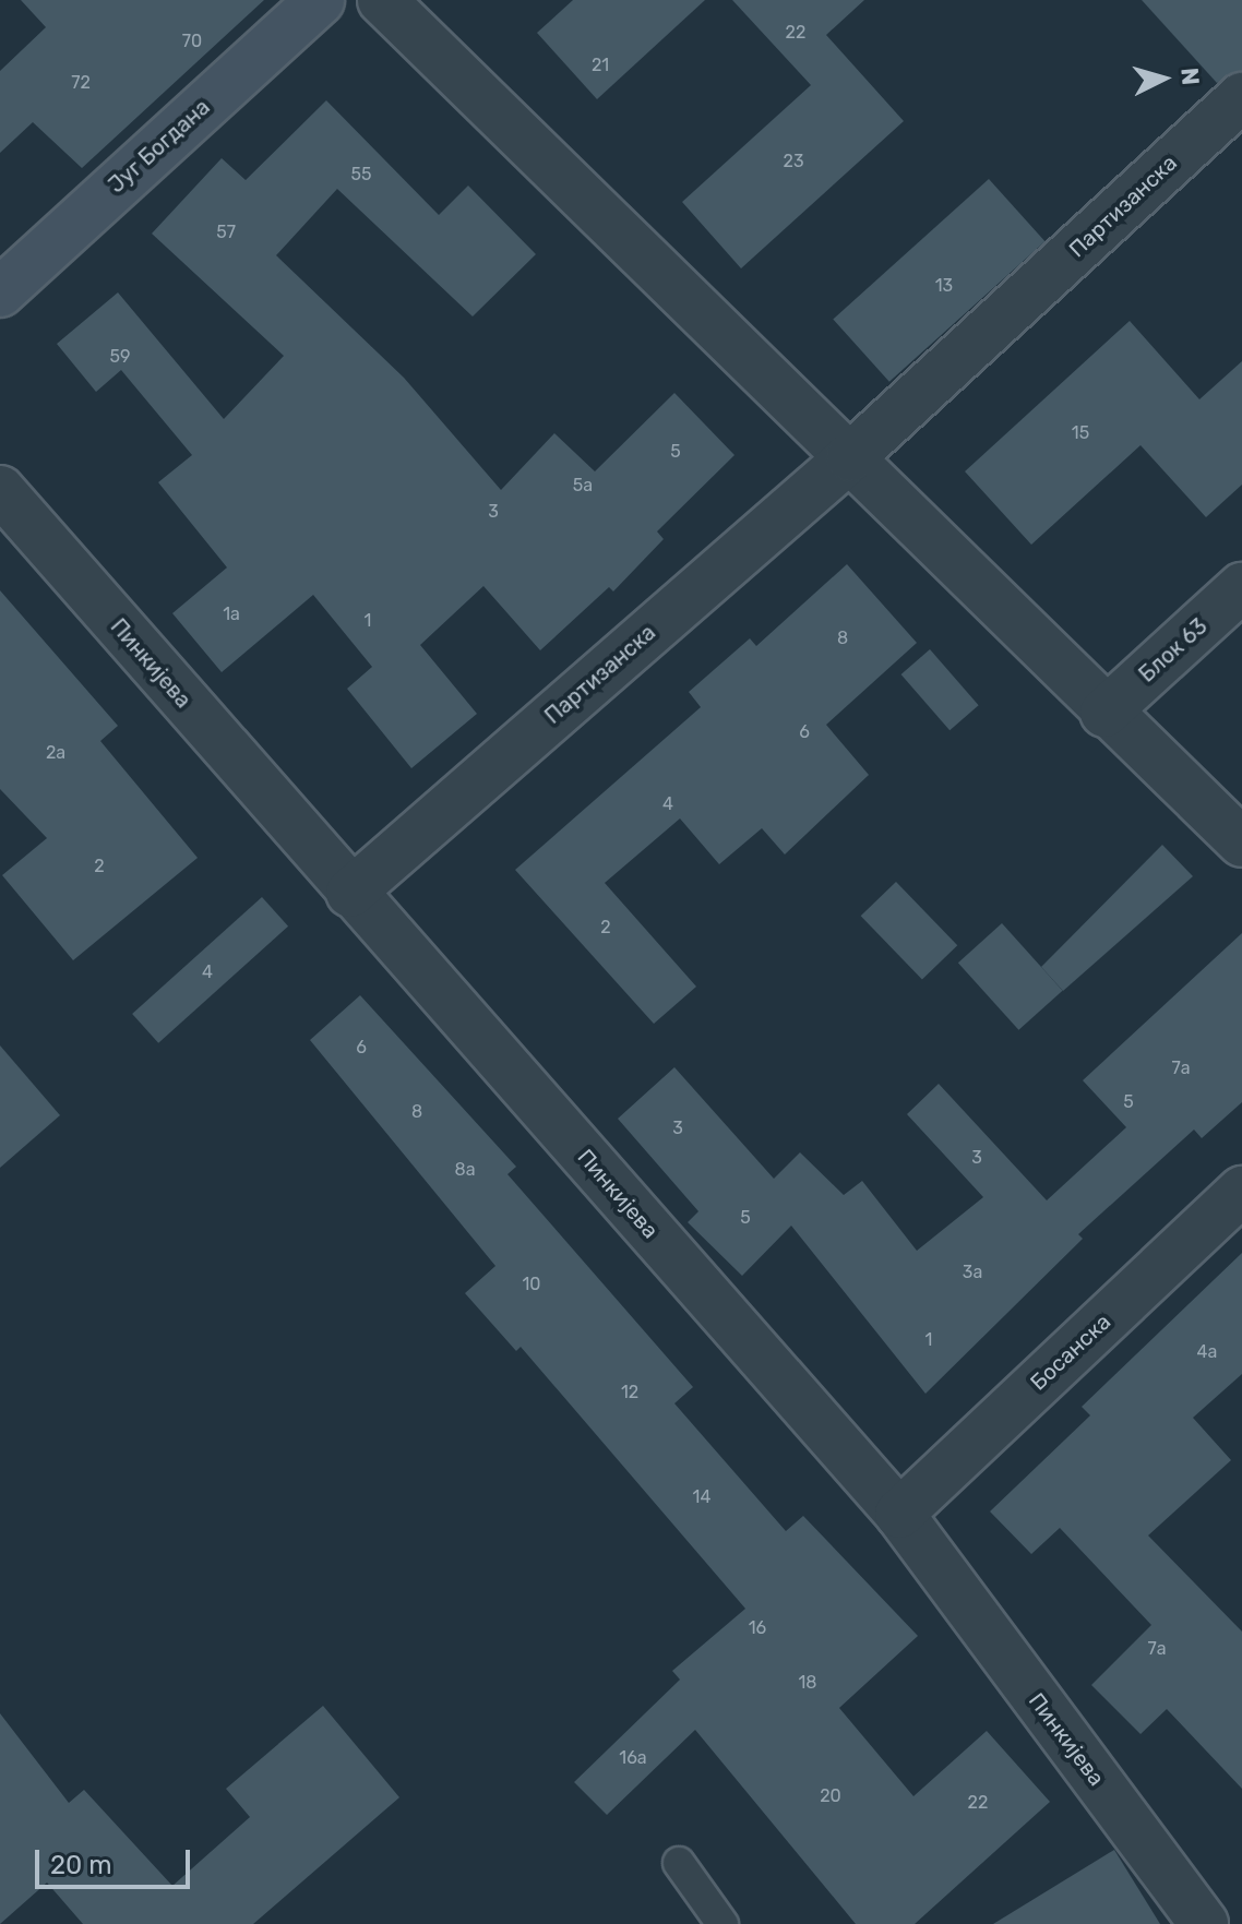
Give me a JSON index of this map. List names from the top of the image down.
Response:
{
  "streets": {
    "street": [
      "Југ Богдана",
      "Партизанска",
      "Блок 63",
      "Пинкијева",
      "Босанска"
    ]
  },
  "crossings": [
    ["Партизанска", "Пинкијева"],
    ["Пинкијева", "Босанска"]
  ],
  "house_numbers": [
    "22",
    "70",
    "21",
    "72",
    "23",
    "55",
    "57",
    "13",
    "59",
    "15",
    "5",
    "5a",
    "3",
    "1a",
    "1",
    "8",
    "6",
    "2a",
    "4",
    "2",
    "2",
    "4",
    "6",
    "7a",
    "5",
    "8",
    "3",
    "3",
    "8a",
    "5",
    "3a",
    "10",
    "1",
    "4a",
    "12",
    "14",
    "16",
    "7a",
    "18",
    "16a",
    "20",
    "22"
  ],
  "scale_bar": "20 m",
  "north": "right"
}
